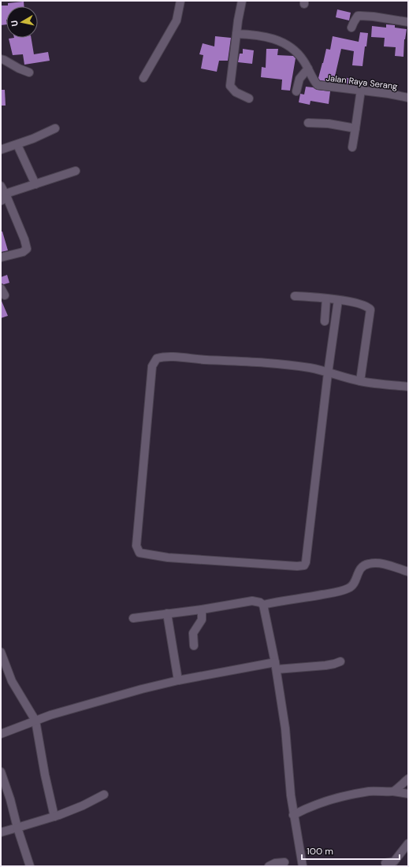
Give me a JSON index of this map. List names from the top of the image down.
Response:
{
  "streets": {
    "street": ["Jalan Raya Serang"]
  },
  "scale_bar": "100 m",
  "north": "left"
}
